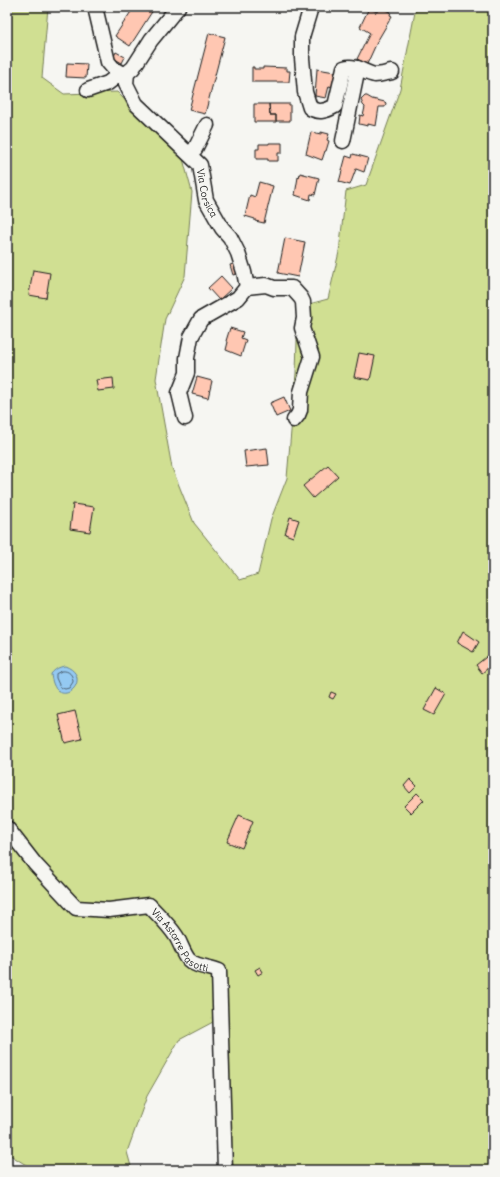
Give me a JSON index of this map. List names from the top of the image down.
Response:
{
  "streets": {
    "street": ["Via Corsica", "Via Astorre Pasotti"]
  }
}
